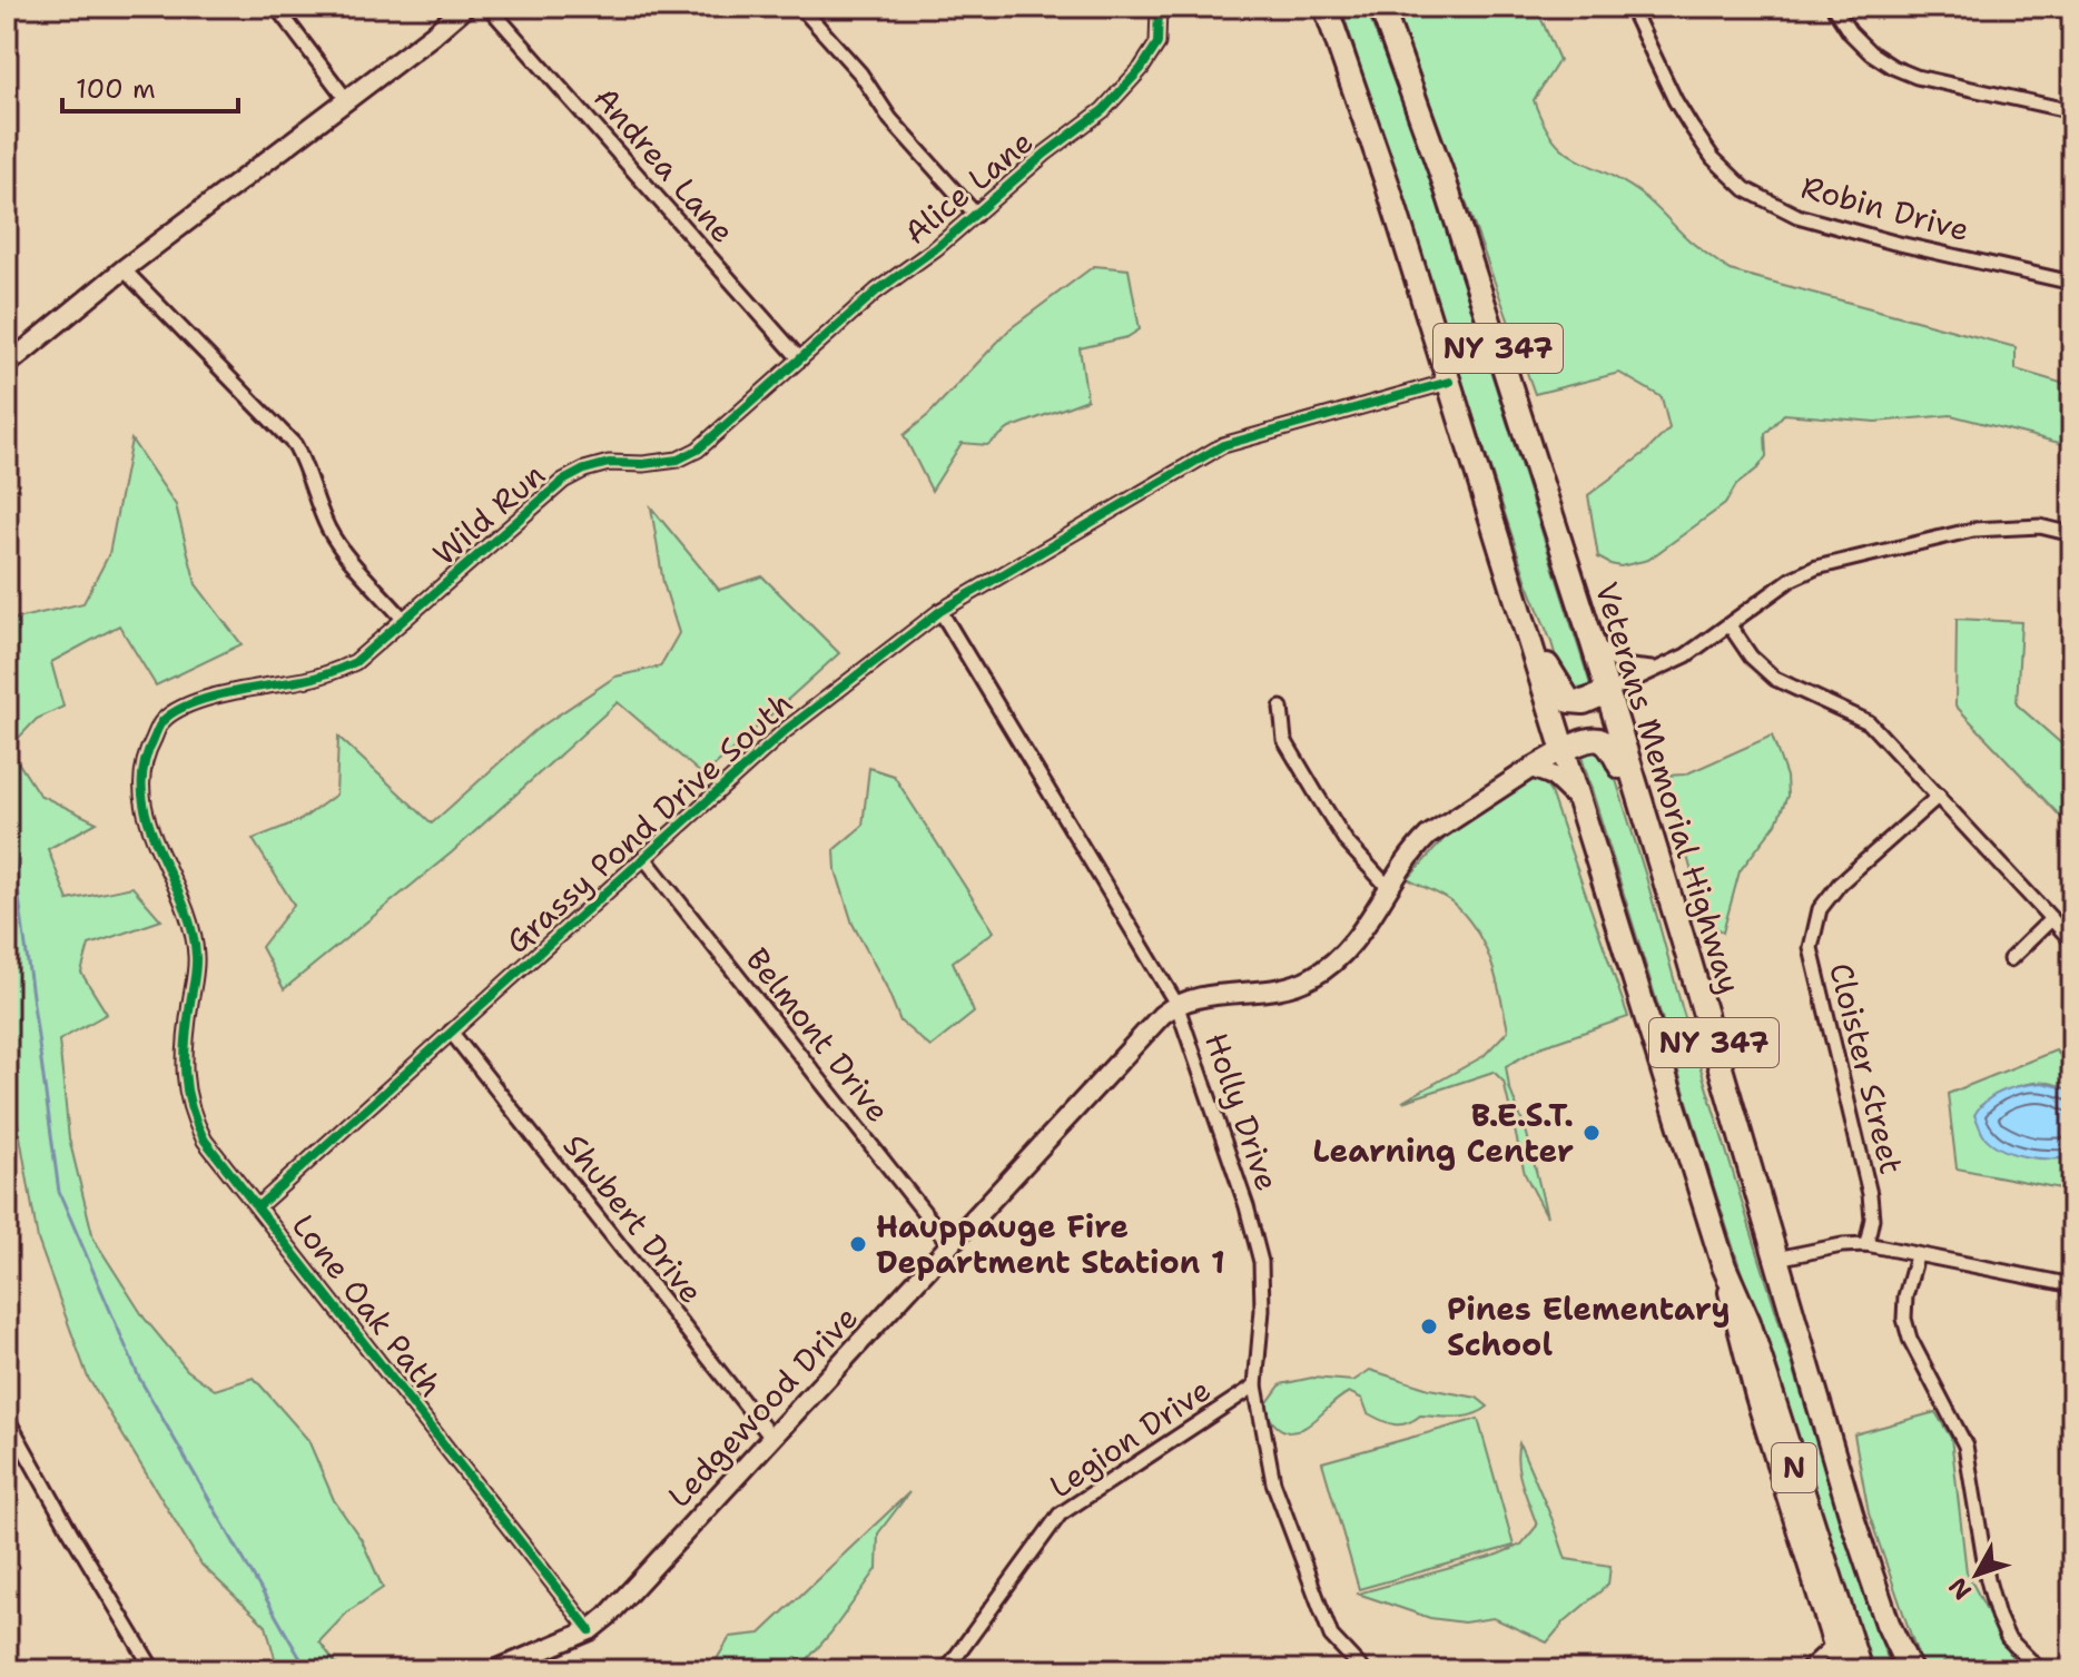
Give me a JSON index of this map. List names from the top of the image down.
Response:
{
  "streets": {
    "highway": ["NY 347", "Veterans Memorial Highway", "N"],
    "street": [
      "Andrea Lane",
      "Alice Lane",
      "Robin Drive",
      "Wild Run",
      "Grassy Pond Drive South",
      "Belmont Drive",
      "Cloister Street",
      "Holly Drive",
      "Shubert Drive",
      "Lone Oak Path",
      "Ledgewood Drive",
      "Legion Drive"
    ]
  },
  "crossings": [
    ["Andrea Lane", "Alice Lane"],
    ["Andrea Lane", "Wild Run"],
    ["Alice Lane", "Wild Run"],
    ["NY 347", "Grassy Pond Drive South"],
    ["NY 347", "Ledgewood Drive"],
    ["NY 347", "N"],
    ["Wild Run", "Lone Oak Path"],
    ["Grassy Pond Drive South", "Belmont Drive"],
    ["Grassy Pond Drive South", "Holly Drive"],
    ["Grassy Pond Drive South", "Shubert Drive"],
    ["Grassy Pond Drive South", "Lone Oak Path"],
    ["Belmont Drive", "Ledgewood Drive"],
    ["Holly Drive", "Ledgewood Drive"],
    ["Holly Drive", "Legion Drive"],
    ["Shubert Drive", "Ledgewood Drive"],
    ["Lone Oak Path", "Ledgewood Drive"]
  ],
  "places": ["B.E.S.T. Learning Center", "Hauppauge Fire Department Station 1", "Pines Elementary School"],
  "scale_bar": "100 m",
  "north": "bottom left"
}
